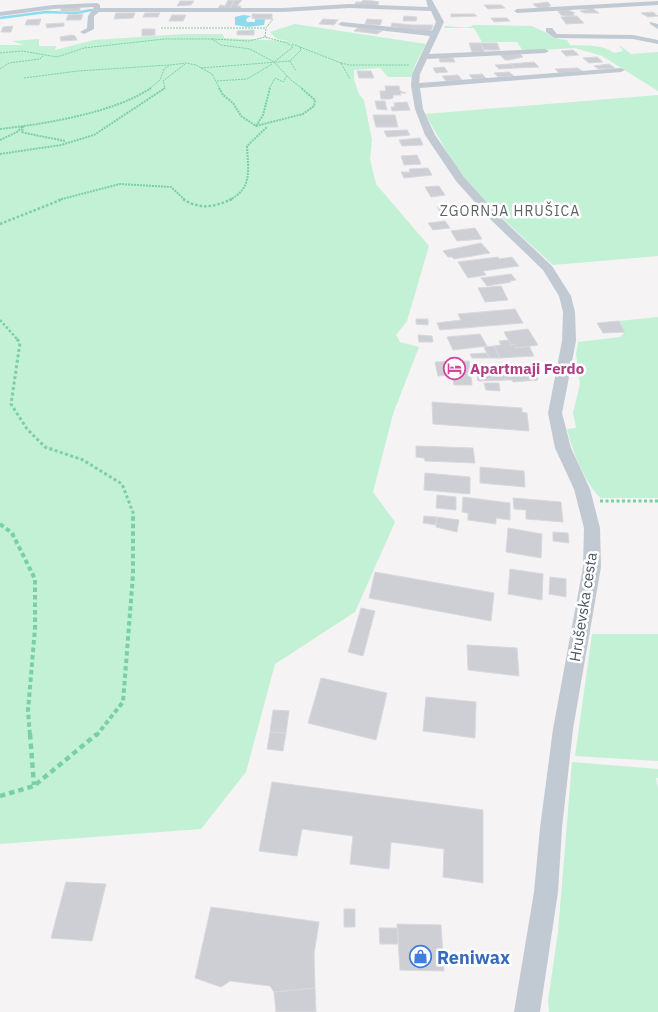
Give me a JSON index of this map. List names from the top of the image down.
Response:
{
  "streets": {
    "street": ["Hruševska cesta"]
  },
  "districts": ["ZGORNJA HRUŠICA"],
  "places": {
    "hotel": ["Apartmaji Ferdo"],
    "shop": ["Reniwax"]
  }
}
